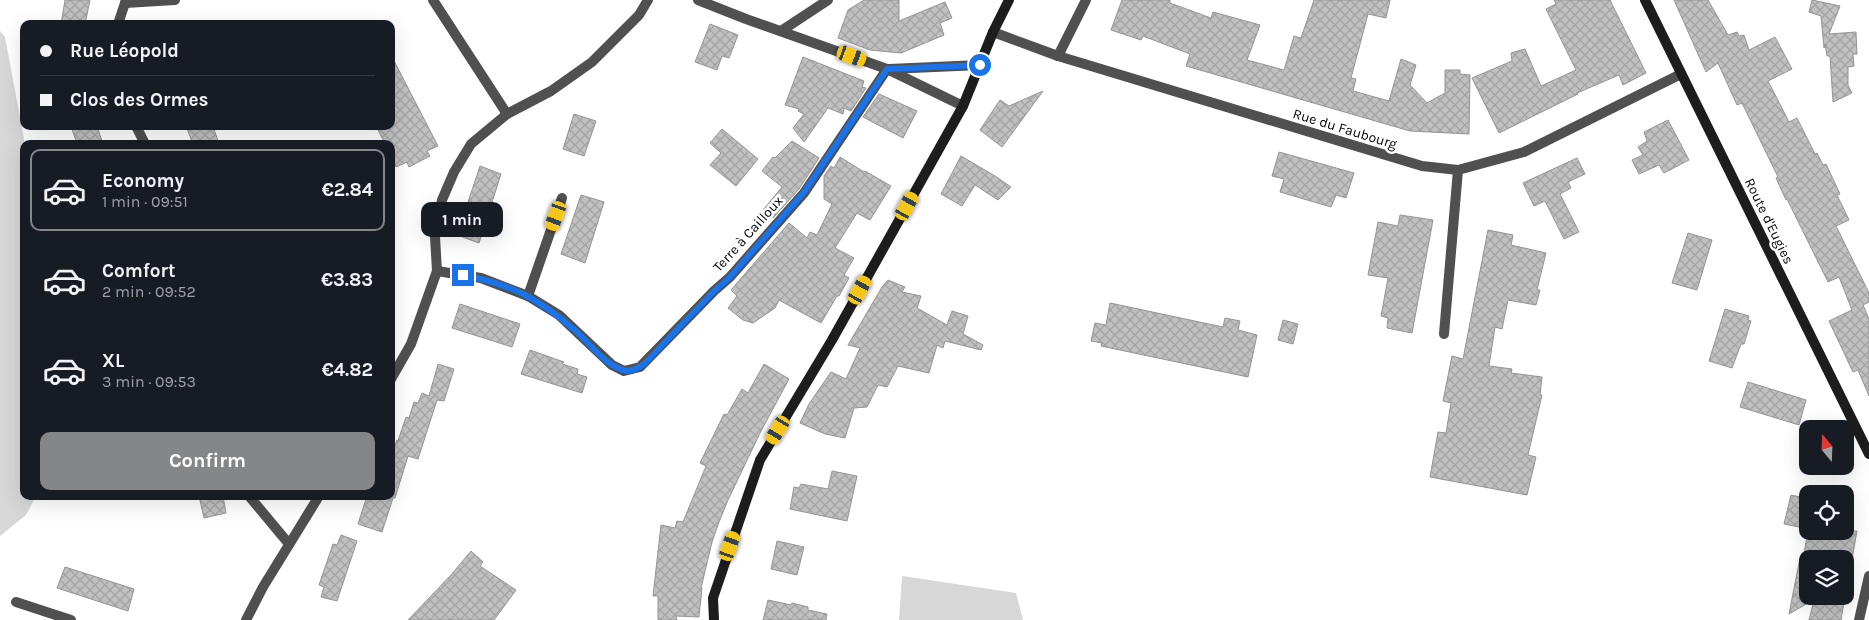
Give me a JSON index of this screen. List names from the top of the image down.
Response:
{
  "streets": {
    "street": ["Rue du Faubourg", "Route d'Eugies", "Terre à Cailloux"]
  },
  "crossings": [
    ["Rue du Faubourg", "Route d'Eugies"]
  ],
  "north": "top",
  "page": {
    "banner": ["Rue Léopold", "Clos des Ormes"],
    "list": [
      {
        "name": "Economy",
        "note": "1 min · 09:51",
        "value": "€2.84"
      },
      {
        "name": "Comfort",
        "note": "2 min · 09:52",
        "value": "€3.83"
      },
      {
        "name": "XL",
        "note": "3 min · 09:53",
        "value": "€4.82"
      }
    ],
    "bubble": "1 min",
    "buttons": "Confirm"
  }
}
